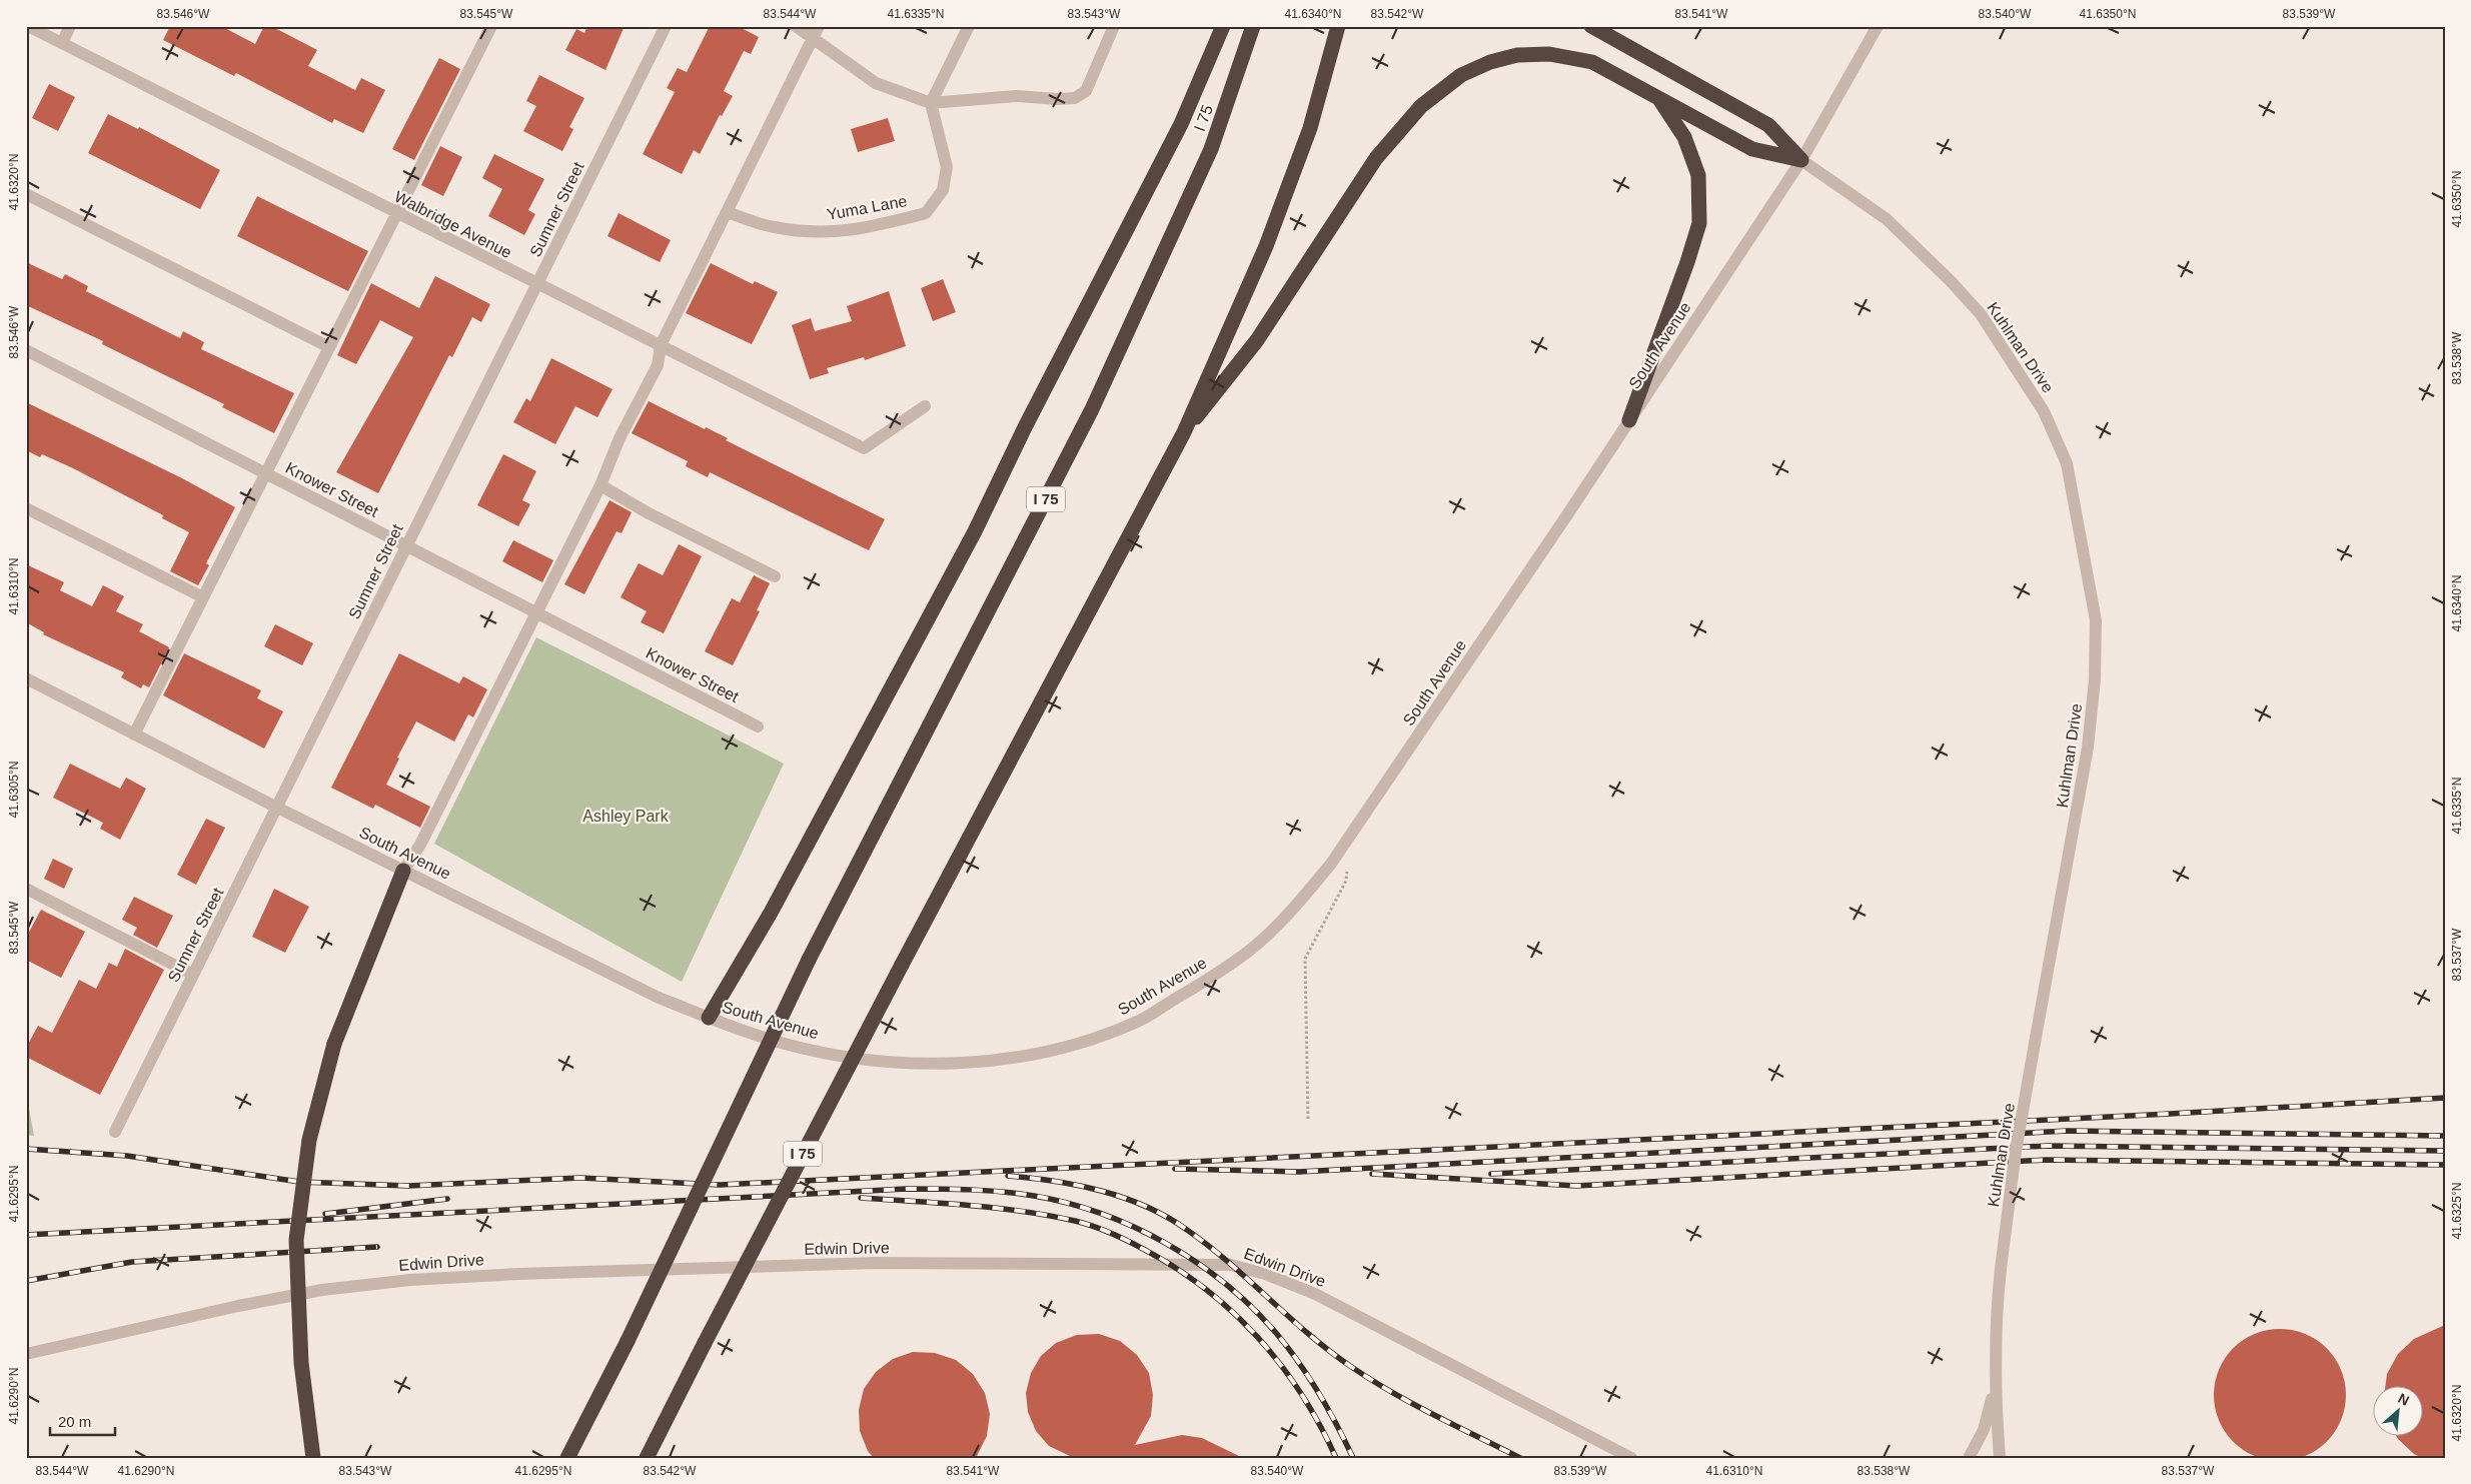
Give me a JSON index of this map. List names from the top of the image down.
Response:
{
  "streets": {
    "highway": ["I 75"],
    "street": [
      "Yuma Lane",
      "Sumner Street",
      "Walbridge Avenue",
      "South Avenue",
      "Kuhlman Drive",
      "Knower Street",
      "Edwin Drive"
    ]
  },
  "crossings": [
    ["Sumner Street", "Walbridge Avenue"],
    ["Sumner Street", "South Avenue"],
    ["Sumner Street", "Knower Street"],
    ["South Avenue", "Kuhlman Drive"]
  ],
  "parks": ["Ashley Park"],
  "scale_bar": "20 m",
  "north": "top right",
  "coordinates": [
    "83.546°W",
    "83.545°W",
    "83.544°W",
    "41.6335°N",
    "83.543°W",
    "41.6340°N",
    "83.542°W",
    "83.541°W",
    "83.540°W",
    "41.6350°N",
    "83.539°W",
    "41.6320°N",
    "83.538°W",
    "41.6310°N",
    "41.6305°N",
    "83.537°W",
    "41.6295°N",
    "41.6325°N",
    "41.6290°N"
  ]
}
